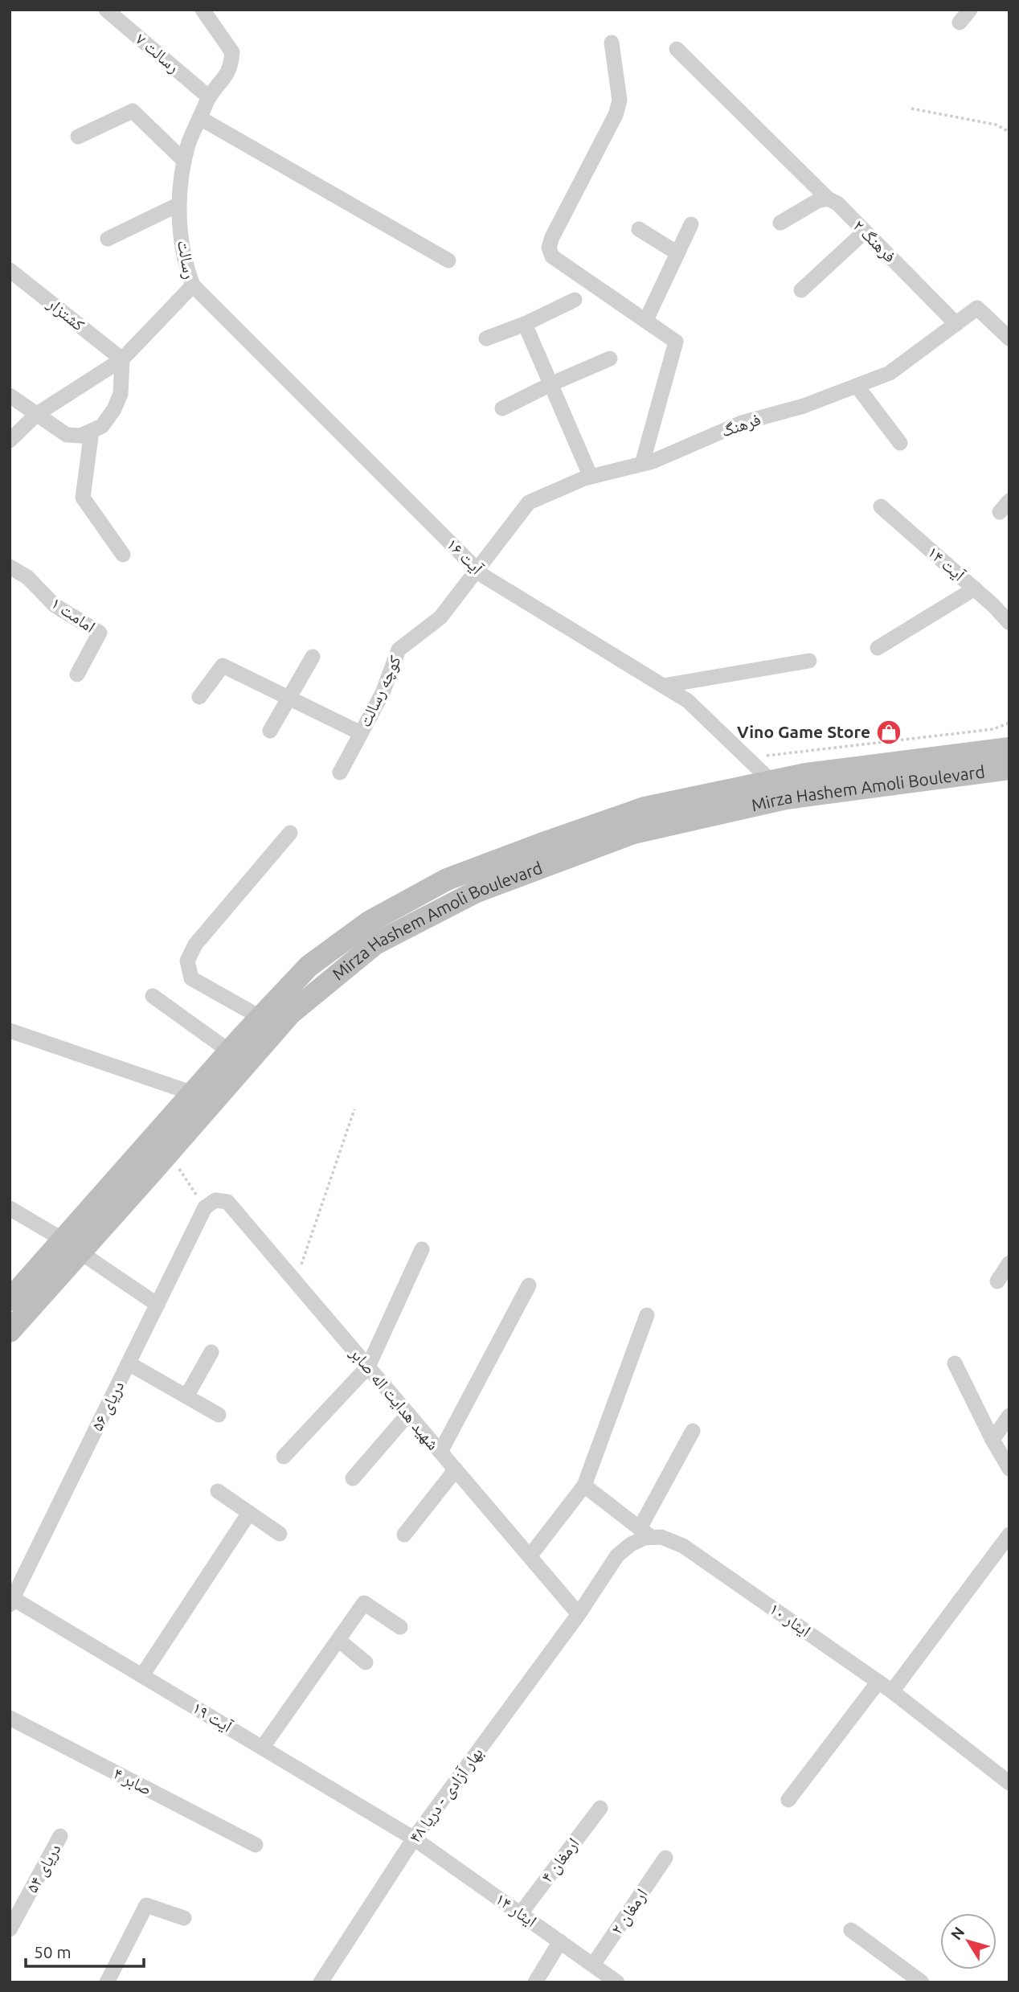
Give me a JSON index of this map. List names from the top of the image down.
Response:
{
  "streets": {
    "main road": ["Mirza Hashem Amoli Boulevard"],
    "street": [
      "رسالت ۷",
      "فرهنگ ۲",
      "رسالت",
      "کشتزار",
      "فرهنگ",
      "آیت ۱۶",
      "آيت ۱۴",
      "امامت ۱",
      "کوچه رسالت",
      "شهید هدایت اله صابر",
      "دریای ۵۶",
      "ایثار ۱۰",
      "آیت ۱۹",
      "صابر ۴",
      "بهار آزادی - دریا ۴۸",
      "ارمغان ۴",
      "دریای ۵۴",
      "ایثار ۱۴",
      "ارمغان ۲"
    ]
  },
  "crossings": [
    ["رسالت ۷", "رسالت"],
    ["فرهنگ ۲", "فرهنگ"],
    ["رسالت", "کشتزار"],
    ["رسالت", "آیت ۱۶"],
    ["فرهنگ", "آیت ۱۶"],
    ["فرهنگ", "کوچه رسالت"],
    ["آیت ۱۶", "کوچه رسالت"],
    ["آیت ۱۶", "Mirza Hashem Amoli Boulevard"],
    ["شهید هدایت اله صابر", "دریای ۵۶"],
    ["شهید هدایت اله صابر", "بهار آزادی - دریا ۴۸"],
    ["دریای ۵۶", "آیت ۱۹"],
    ["آیت ۱۹", "بهار آزادی - دریا ۴۸"],
    ["آیت ۱۹", "ایثار ۱۴"],
    ["بهار آزادی - دریا ۴۸", "ایثار ۱۴"],
    ["ارمغان ۴", "ایثار ۱۴"],
    ["ایثار ۱۴", "ارمغان ۲"]
  ],
  "places": {
    "shop": ["Vino Game Store"]
  },
  "scale_bar": "50 m",
  "north": "top left"
}
